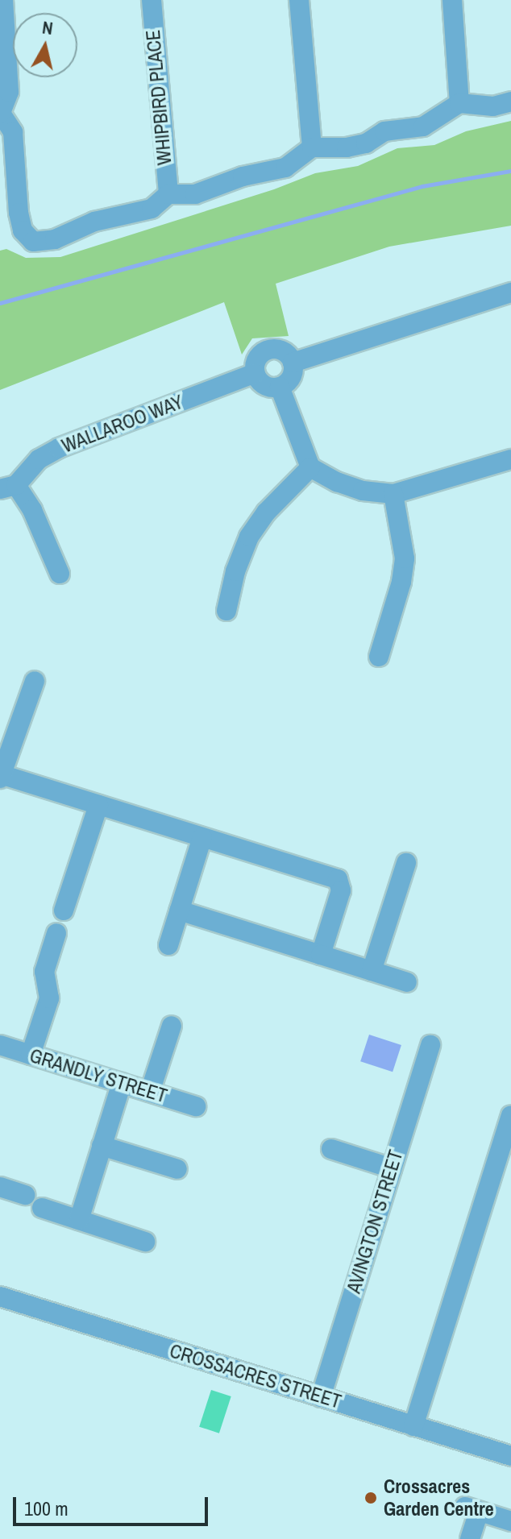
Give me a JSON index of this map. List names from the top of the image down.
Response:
{
  "streets": {
    "street": [
      "WHIPBIRD PLACE",
      "WALLAROO WAY",
      "GRANDLY STREET",
      "AVINGTON STREET",
      "CROSSACRES STREET"
    ]
  },
  "crossings": [
    ["AVINGTON STREET", "CROSSACRES STREET"]
  ],
  "places": ["Crossacres Garden Centre"],
  "scale_bar": "100 m",
  "north": "top"
}
